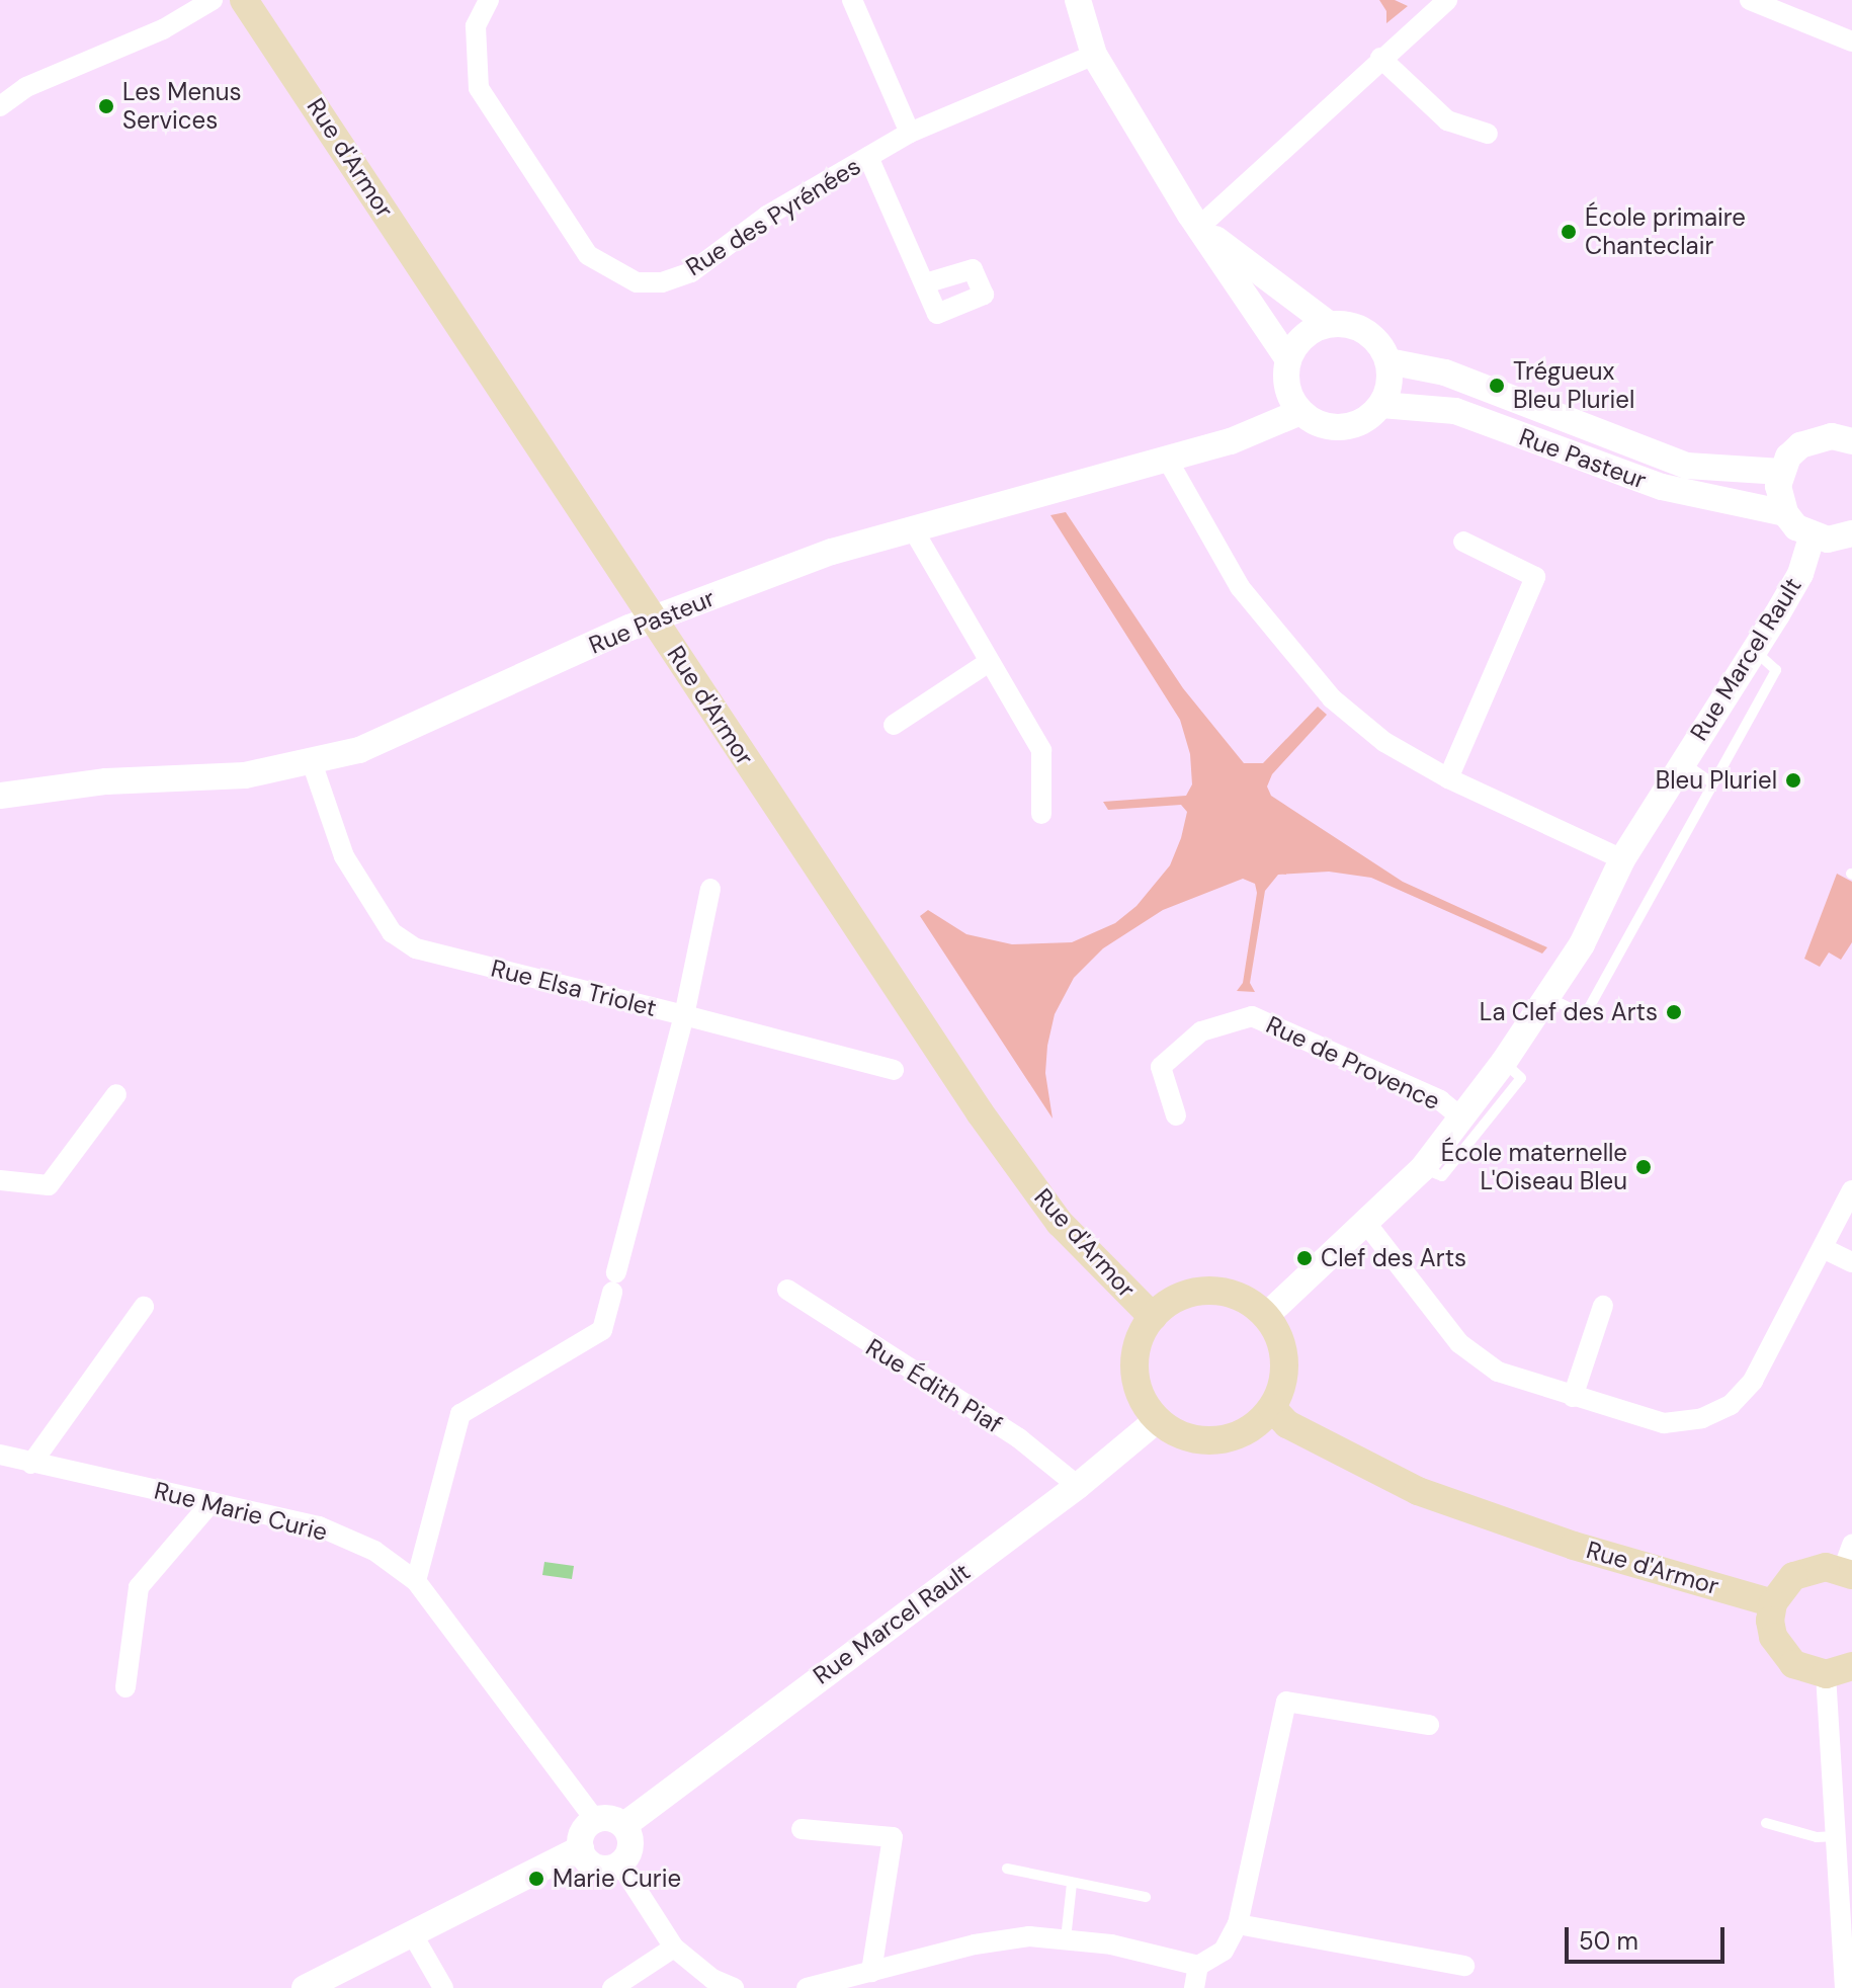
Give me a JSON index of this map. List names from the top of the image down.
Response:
{
  "streets": {
    "main road": ["Rue d'Armor"],
    "street": [
      "Rue des Pyrénées",
      "Rue Pasteur",
      "Rue Marcel Rault",
      "Rue Elsa Triolet",
      "Rue de Provence",
      "Rue Édith Piaf",
      "Rue Marie Curie"
    ]
  },
  "crossings": [
    ["Rue d'Armor", "Rue Pasteur"],
    ["Rue d'Armor", "Rue Marcel Rault"],
    ["Rue Pasteur", "Rue Elsa Triolet"],
    ["Rue Marcel Rault", "Rue de Provence"],
    ["Rue Marcel Rault", "Rue Édith Piaf"],
    ["Rue Marcel Rault", "Rue Marie Curie"],
    ["Rue Elsa Triolet", "Rue Marie Curie"]
  ],
  "places": [
    "Les Menus Services",
    "École primaire Chanteclair",
    "Trégueux Bleu Pluriel",
    "Bleu Pluriel",
    "La Clef des Arts",
    "École maternelle L'Oiseau Bleu",
    "Clef des Arts",
    "Marie Curie"
  ],
  "scale_bar": "50 m"
}
